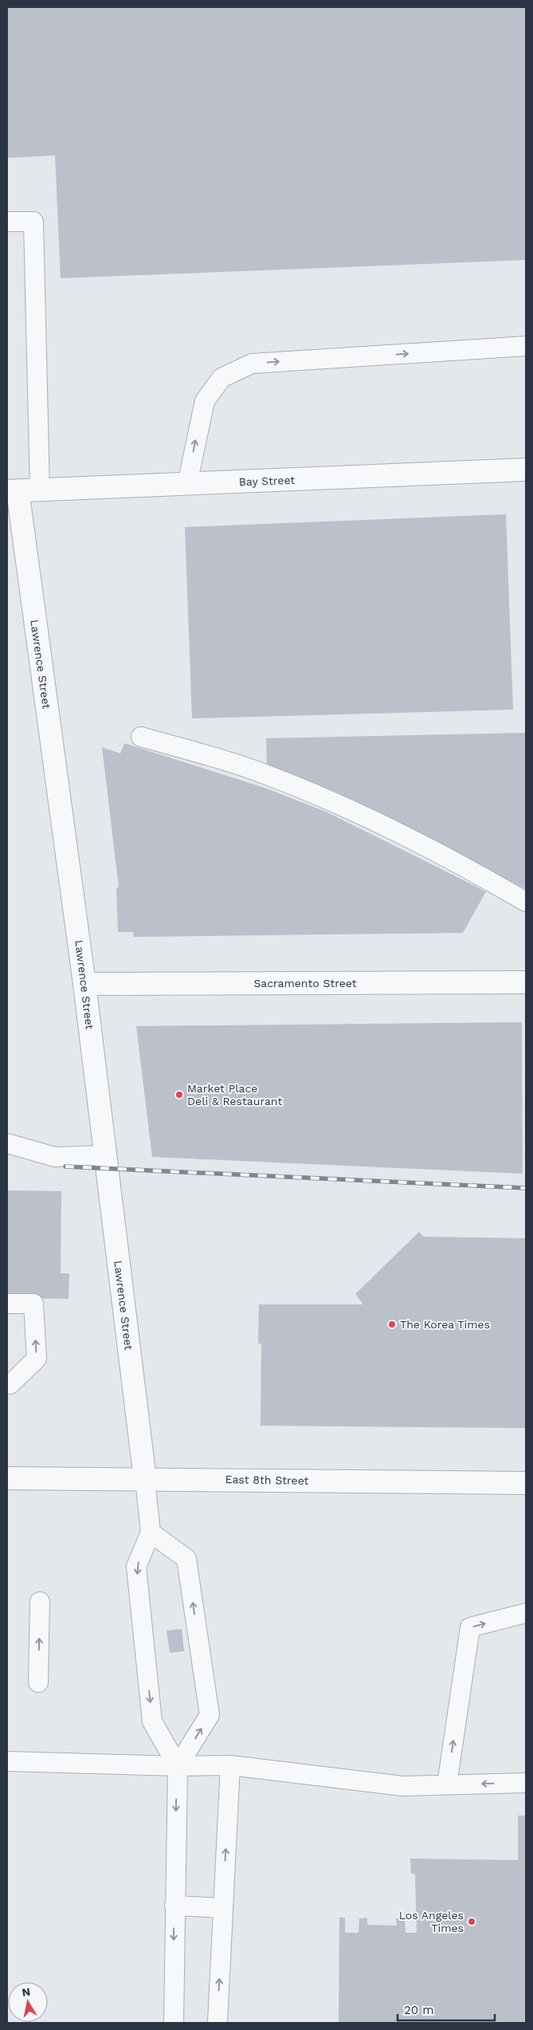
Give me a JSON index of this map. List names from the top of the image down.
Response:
{
  "streets": {
    "street": [
      "Bay Street",
      "Lawrence Street",
      "Sacramento Street",
      "East 8th Street"
    ]
  },
  "crossings": [
    ["Bay Street", "Lawrence Street"],
    ["Lawrence Street", "Sacramento Street"],
    ["Lawrence Street", "East 8th Street"]
  ],
  "places": ["Market Place Deli & Restaurant", "The Korea Times", "Los Angeles Times"],
  "scale_bar": "20 m",
  "north": "top"
}
